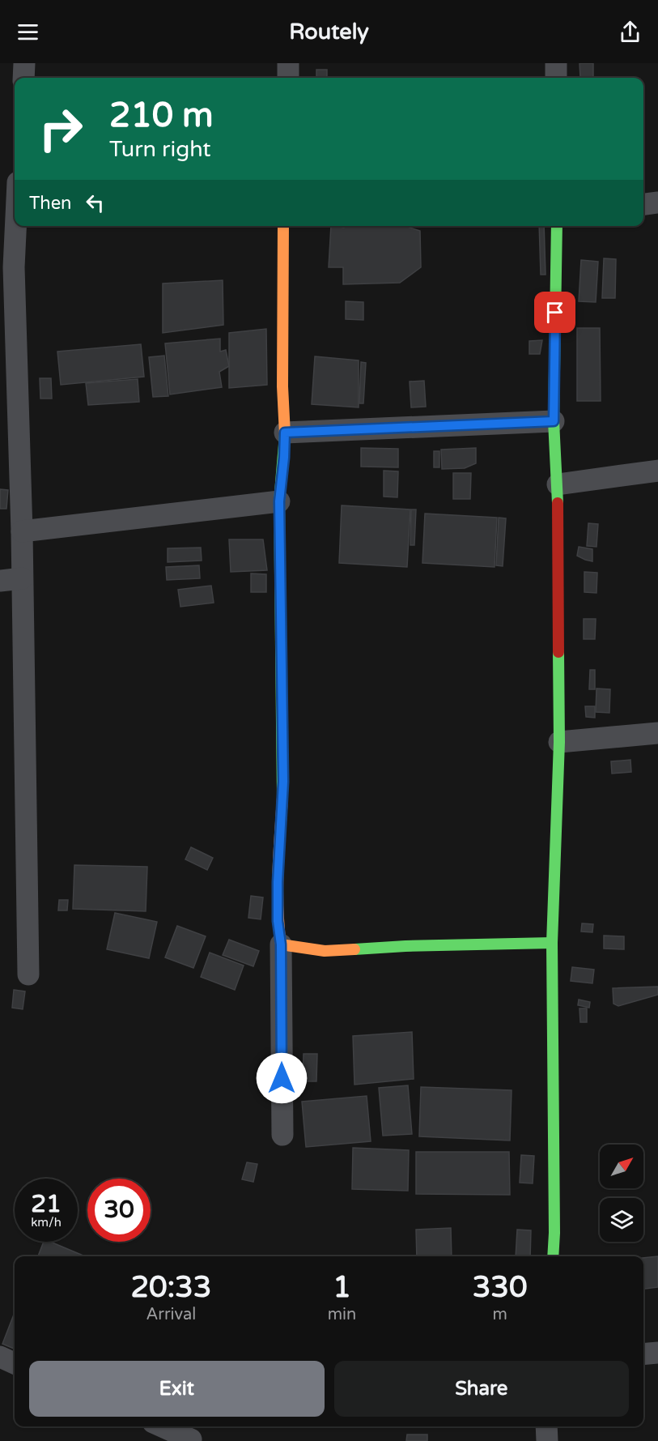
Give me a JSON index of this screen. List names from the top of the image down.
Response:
{
  "north": "top right",
  "page": {
    "header": "Routely",
    "turn": ["210 m", "Turn right"],
    "then": "Then",
    "speed": "21 km/h",
    "limit": "30",
    "eta": [
      "20:33",
      "Arrival",
      "1",
      "min",
      "330",
      "m"
    ],
    "buttons": ["Exit", "Share"]
  }
}
